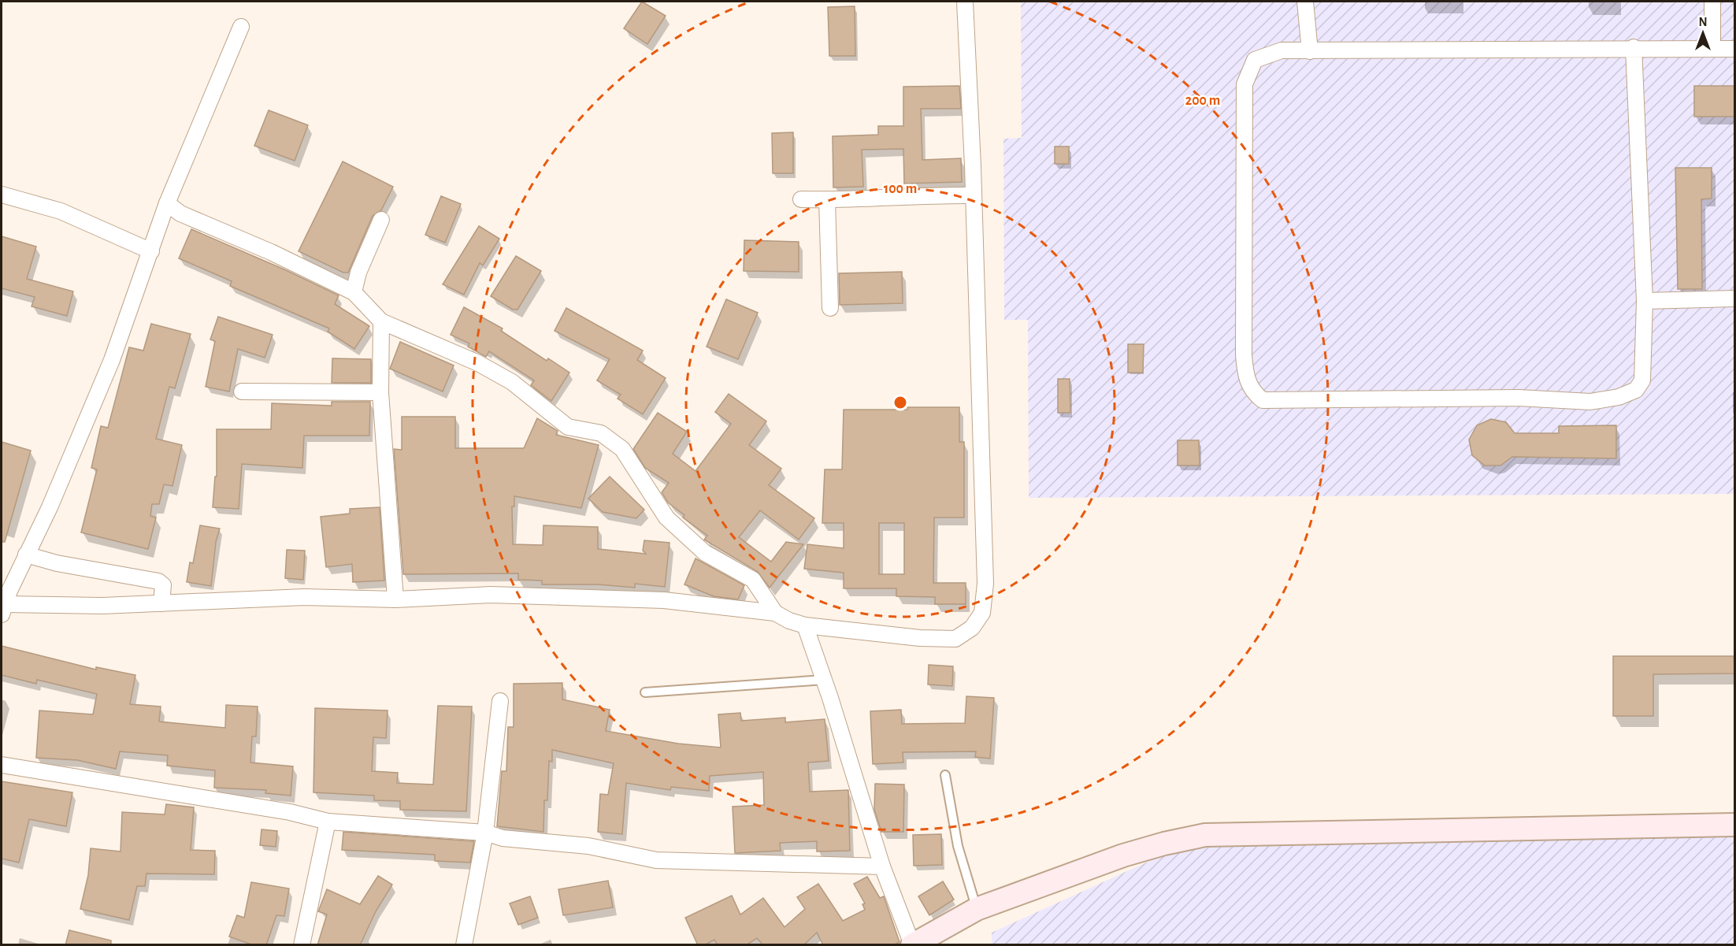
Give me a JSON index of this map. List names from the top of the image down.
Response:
{
  "north": "top",
  "rings": ["200 m", "100 m"]
}
